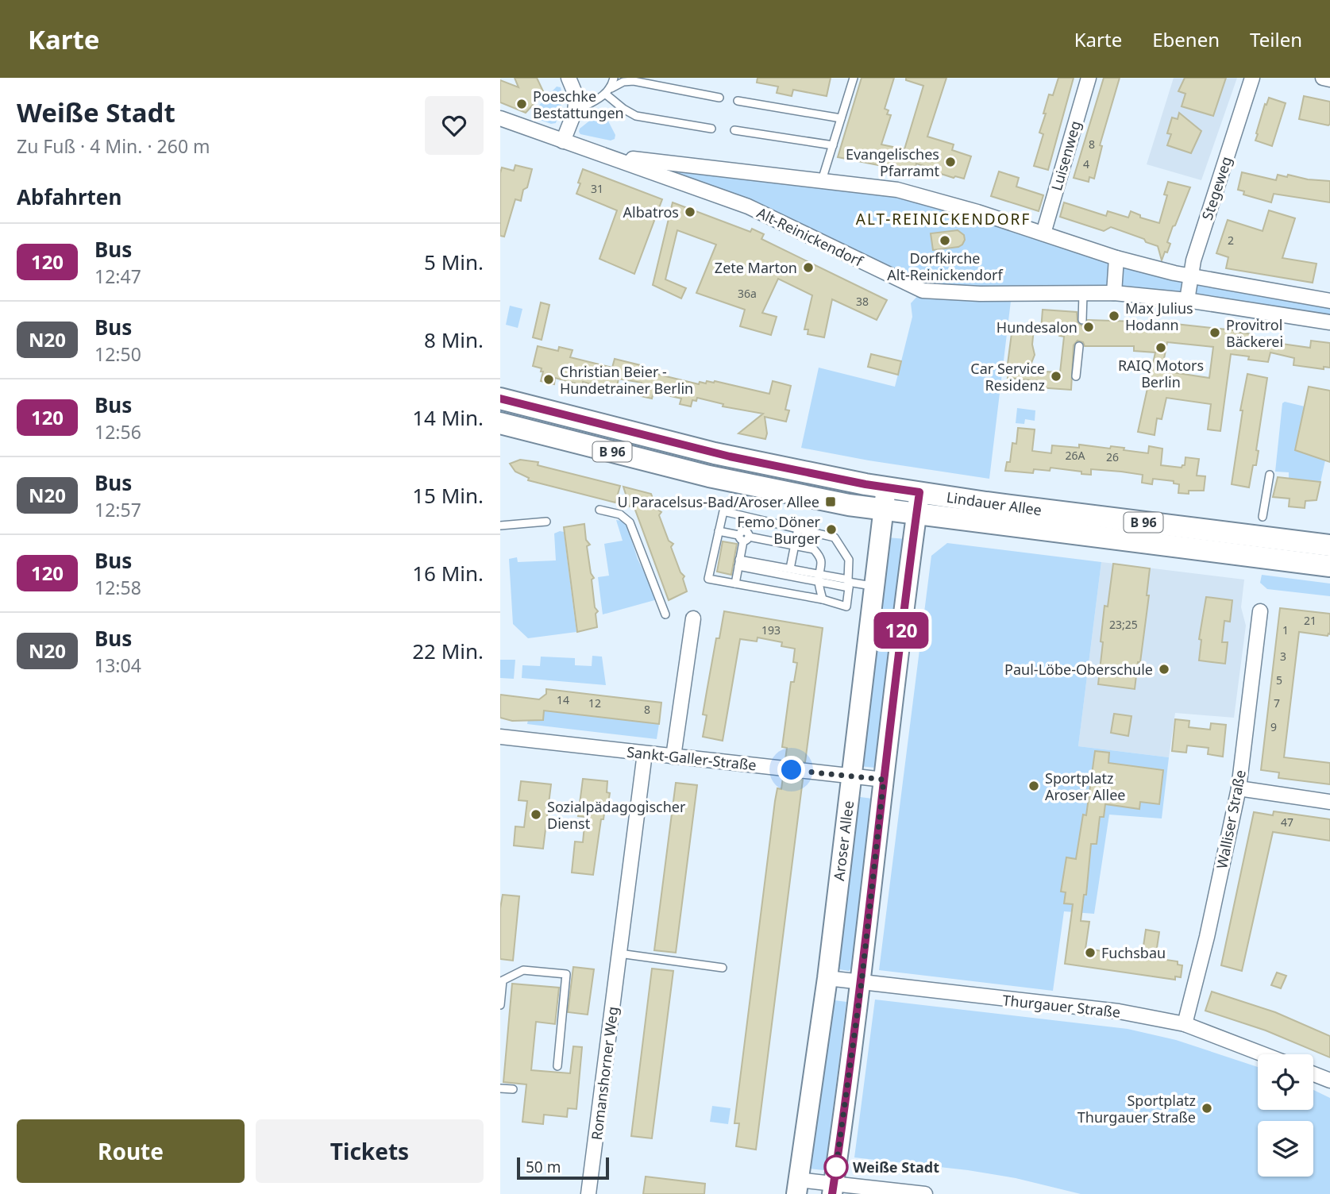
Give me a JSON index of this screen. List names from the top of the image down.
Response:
{
  "streets": {
    "main road": ["B 96", "Lindauer Allee", "Aroser Allee"],
    "street": [
      "Luisenweg",
      "Stegeweg",
      "Alt-Reinickendorf",
      "Sankt-Galler-Straße",
      "Walliser Straße",
      "Thurgauer Straße",
      "Romanshorner Weg"
    ]
  },
  "crossings": [
    ["Luisenweg", "Alt-Reinickendorf"],
    ["Stegeweg", "Alt-Reinickendorf"],
    ["Lindauer Allee", "Aroser Allee"],
    ["Sankt-Galler-Straße", "Aroser Allee"],
    ["Sankt-Galler-Straße", "Romanshorner Weg"],
    ["Walliser Straße", "Thurgauer Straße"],
    ["Aroser Allee", "Thurgauer Straße"]
  ],
  "districts": ["ALT-REINICKENDORF"],
  "places": {
    "other": [
      "Poeschke Bestattungen",
      "Evangelisches Pfarramt",
      "Albatros",
      "Dorfkirche Alt-Reinickendorf",
      "Zete Marton",
      "Max Julius Hodann",
      "Hundesalon",
      "Provitrol Bäckerei",
      "RAIQ Motors Berlin",
      "Car Service Residenz",
      "Christian Beier - Hundetrainer Berlin",
      "Femo Döner Burger",
      "Paul-Löbe-Oberschule",
      "Sportplatz Aroser Allee",
      "Sozialpädagogischer Dienst",
      "Fuchsbau",
      "Sportplatz Thurgauer Straße",
      "Weiße Stadt"
    ],
    "transit": ["U Paracelsus-Bad/Aroser Allee"]
  },
  "lines": ["bus line 120"],
  "house_numbers": [
    "8",
    "4",
    "31",
    "2",
    "36a",
    "38",
    "26A",
    "26",
    "21",
    "23;25",
    "193",
    "1",
    "3",
    "5",
    "14",
    "12",
    "7",
    "8",
    "9",
    "47"
  ],
  "scale_bar": "50 m",
  "page": {
    "header": "Karte",
    "nav": ["Karte", "Ebenen", "Teilen"],
    "heading": [
      ["Weiße Stadt", "Zu Fuß · 4 Min. · 260 m"],
      "Abfahrten"
    ],
    "on_map": "120",
    "list": [
      {
        "mark": "120",
        "name": "Bus",
        "note": "12:47",
        "value": "5 Min."
      },
      {
        "mark": "N20",
        "name": "Bus",
        "note": "12:50",
        "value": "8 Min."
      },
      {
        "mark": "120",
        "name": "Bus",
        "note": "12:56",
        "value": "14 Min."
      },
      {
        "mark": "N20",
        "name": "Bus",
        "note": "12:57",
        "value": "15 Min."
      },
      {
        "mark": "120",
        "name": "Bus",
        "note": "12:58",
        "value": "16 Min."
      },
      {
        "mark": "N20",
        "name": "Bus",
        "note": "13:04",
        "value": "22 Min."
      }
    ],
    "buttons": ["Route", "Tickets"],
    "scale": "50 m"
  }
}
